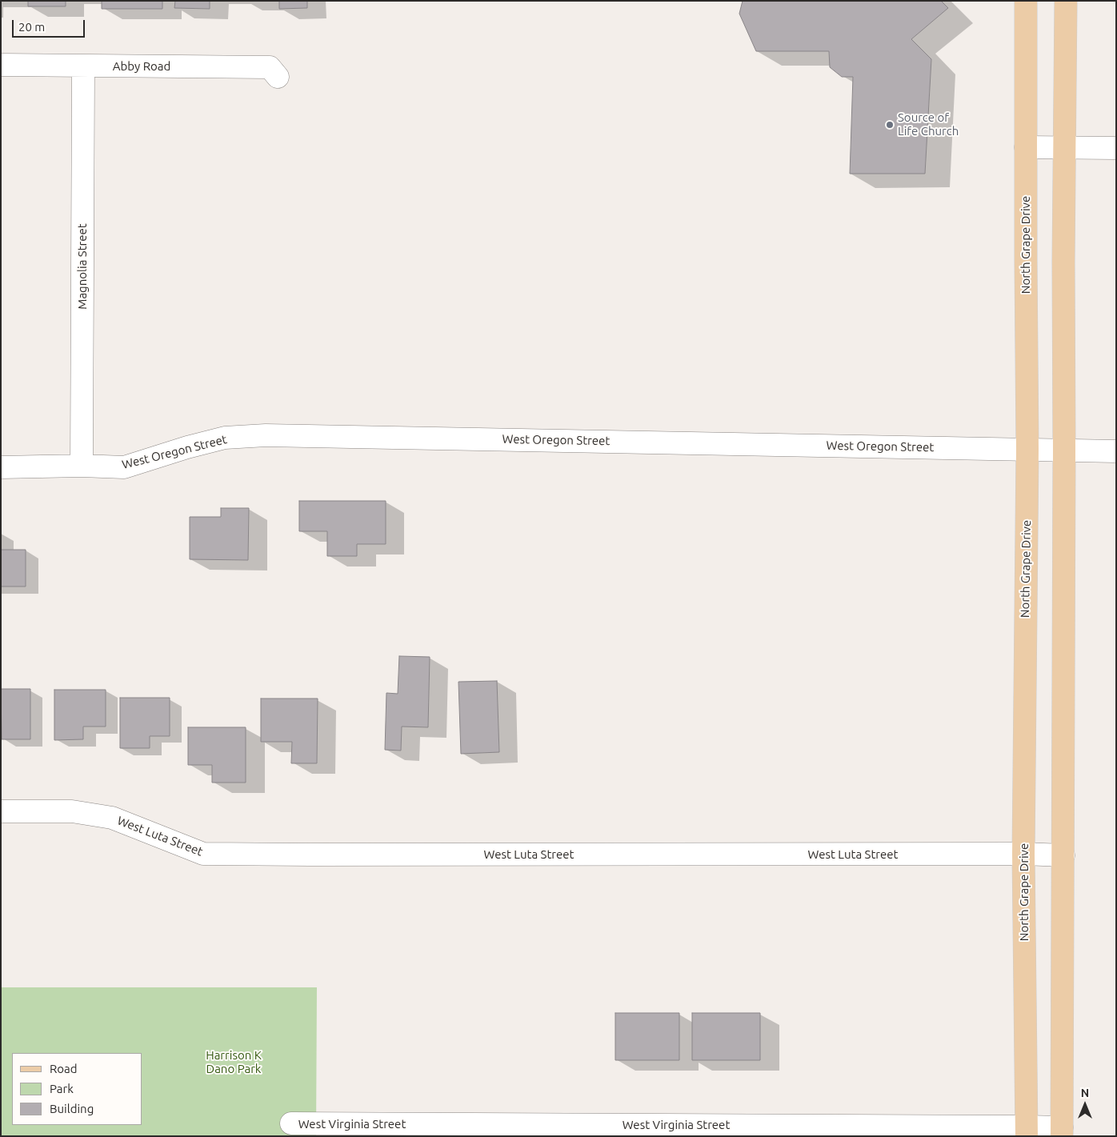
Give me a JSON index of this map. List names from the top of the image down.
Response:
{
  "streets": {
    "main road": ["North Grape Drive"],
    "street": [
      "Abby Road",
      "Magnolia Street",
      "West Oregon Street",
      "West Luta Street",
      "West Virginia Street"
    ]
  },
  "crossings": [
    ["Abby Road", "Magnolia Street"],
    ["North Grape Drive", "West Oregon Street"],
    ["North Grape Drive", "West Luta Street"],
    ["North Grape Drive", "West Virginia Street"],
    ["Magnolia Street", "West Oregon Street"]
  ],
  "parks": ["Harrison K Dano Park"],
  "places": ["Source of Life Church"],
  "legend": ["Road", "Park", "Building"],
  "scale_bar": "20 m",
  "north": "top"
}
